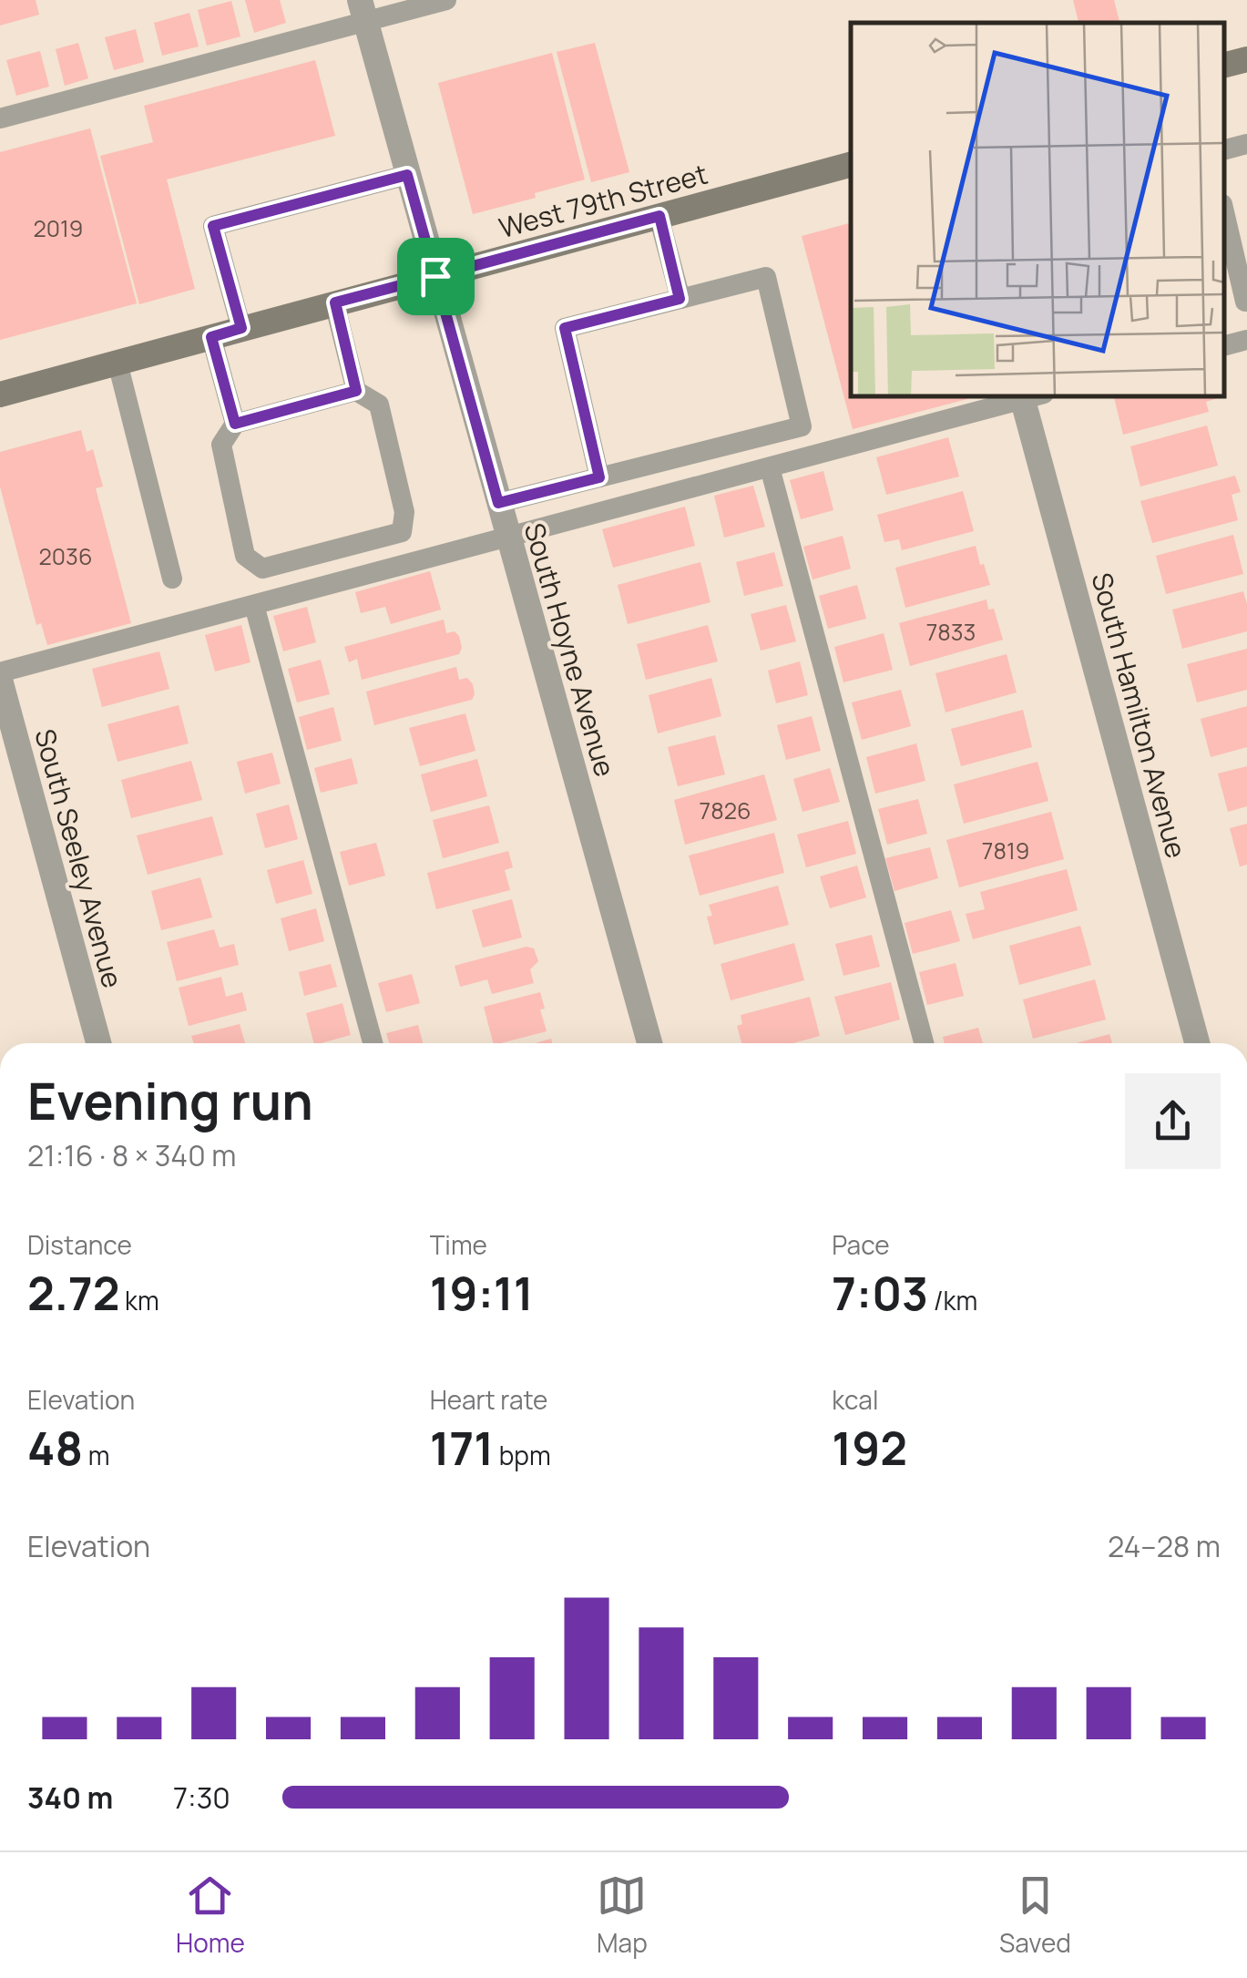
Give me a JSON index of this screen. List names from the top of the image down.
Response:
{
  "streets": {
    "main road": ["West 79th Street"],
    "street": ["South Hoyne Avenue", "South Hamilton Avenue", "South Seeley Avenue"]
  },
  "crossings": [
    ["West 79th Street", "South Hoyne Avenue"]
  ],
  "house_numbers": [
    "2019",
    "2036",
    "7833",
    "7826",
    "7819"
  ],
  "page": {
    "heading": ["Evening run", "21:16 · 8 × 340 m"],
    "stats": [
      ["Distance", "2.72 km"],
      ["Time", "19:11"],
      ["Pace", "7:03 /km"],
      ["Elevation", "48 m"],
      ["Heart rate", "171 bpm"],
      ["kcal", "192"]
    ],
    "chart": ["Elevation", "24–28 m"],
    "list": [
      {
        "name": "340 m",
        "note": "7:30"
      }
    ],
    "tabs": ["Home", "Map", "Saved"]
  }
}
